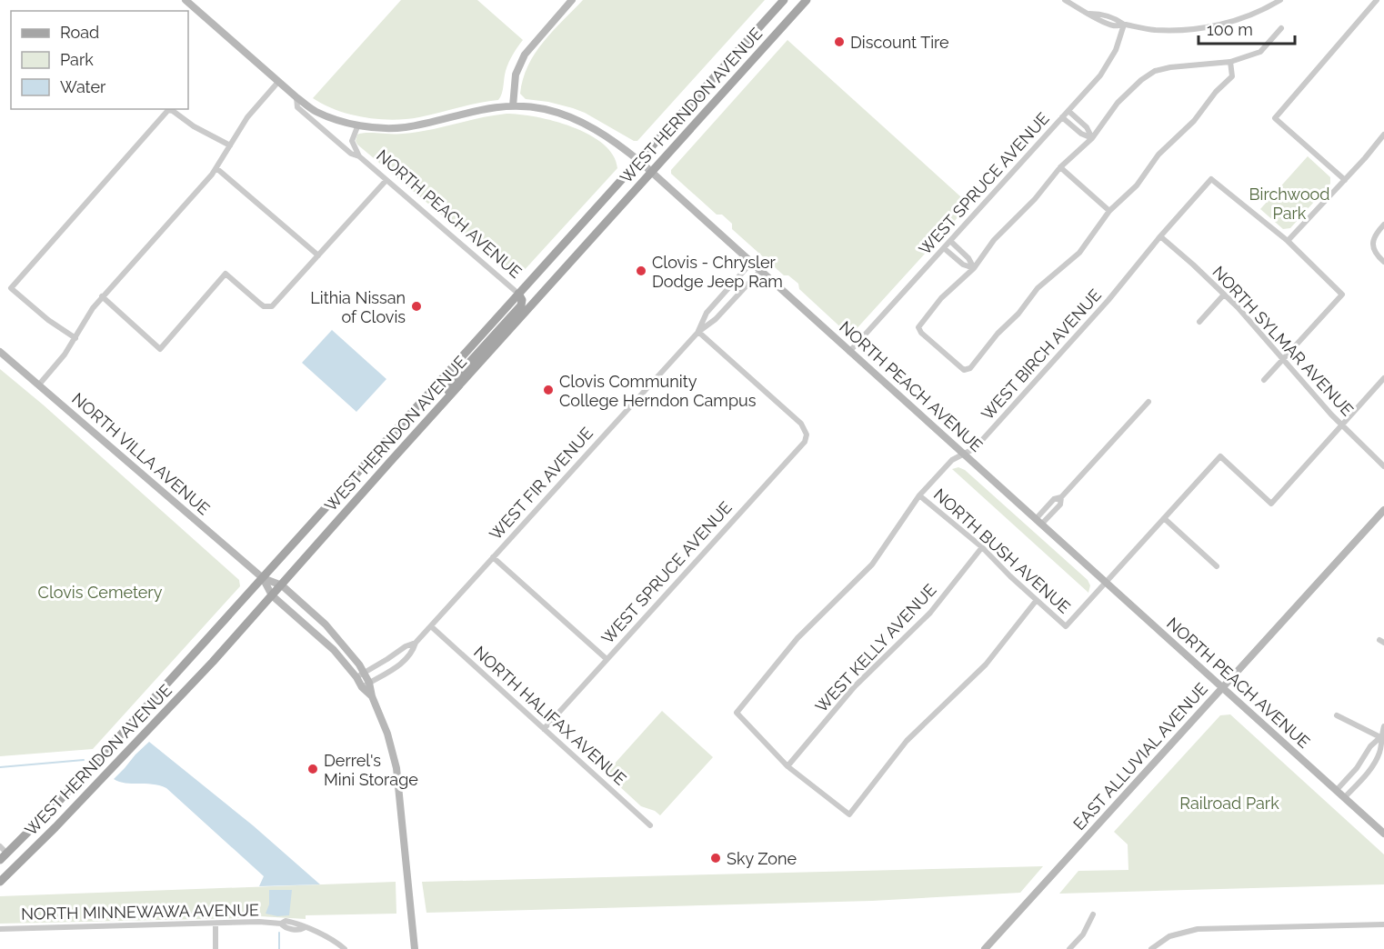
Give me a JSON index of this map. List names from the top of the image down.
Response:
{
  "streets": {
    "main road": ["WEST HERNDON AVENUE"],
    "street": [
      "WEST SPRUCE AVENUE",
      "NORTH PEACH AVENUE",
      "NORTH SYLMAR AVENUE",
      "WEST BIRCH AVENUE",
      "NORTH VILLA AVENUE",
      "WEST FIR AVENUE",
      "NORTH BUSH AVENUE",
      "WEST KELLY AVENUE",
      "NORTH HALIFAX AVENUE",
      "EAST ALLUVIAL AVENUE",
      "NORTH MINNEWAWA AVENUE"
    ]
  },
  "crossings": [
    ["WEST HERNDON AVENUE", "NORTH PEACH AVENUE"],
    ["WEST HERNDON AVENUE", "NORTH VILLA AVENUE"],
    ["WEST SPRUCE AVENUE", "NORTH PEACH AVENUE"],
    ["WEST SPRUCE AVENUE", "WEST FIR AVENUE"],
    ["WEST SPRUCE AVENUE", "NORTH HALIFAX AVENUE"],
    ["NORTH PEACH AVENUE", "WEST BIRCH AVENUE"],
    ["NORTH PEACH AVENUE", "WEST FIR AVENUE"],
    ["NORTH PEACH AVENUE", "NORTH BUSH AVENUE"],
    ["NORTH PEACH AVENUE", "EAST ALLUVIAL AVENUE"],
    ["NORTH SYLMAR AVENUE", "WEST BIRCH AVENUE"],
    ["WEST BIRCH AVENUE", "NORTH BUSH AVENUE"],
    ["WEST BIRCH AVENUE", "WEST KELLY AVENUE"],
    ["WEST FIR AVENUE", "NORTH HALIFAX AVENUE"],
    ["NORTH BUSH AVENUE", "WEST KELLY AVENUE"]
  ],
  "parks": ["Birchwood Park", "Clovis Cemetery", "Railroad Park"],
  "places": [
    "Discount Tire",
    "Clovis - Chrysler Dodge Jeep Ram",
    "Lithia Nissan of Clovis",
    "Clovis Community College Herndon Campus",
    "Derrel's Mini Storage",
    "Sky Zone"
  ],
  "legend": ["Road", "Park", "Water"],
  "scale_bar": "100 m"
}
